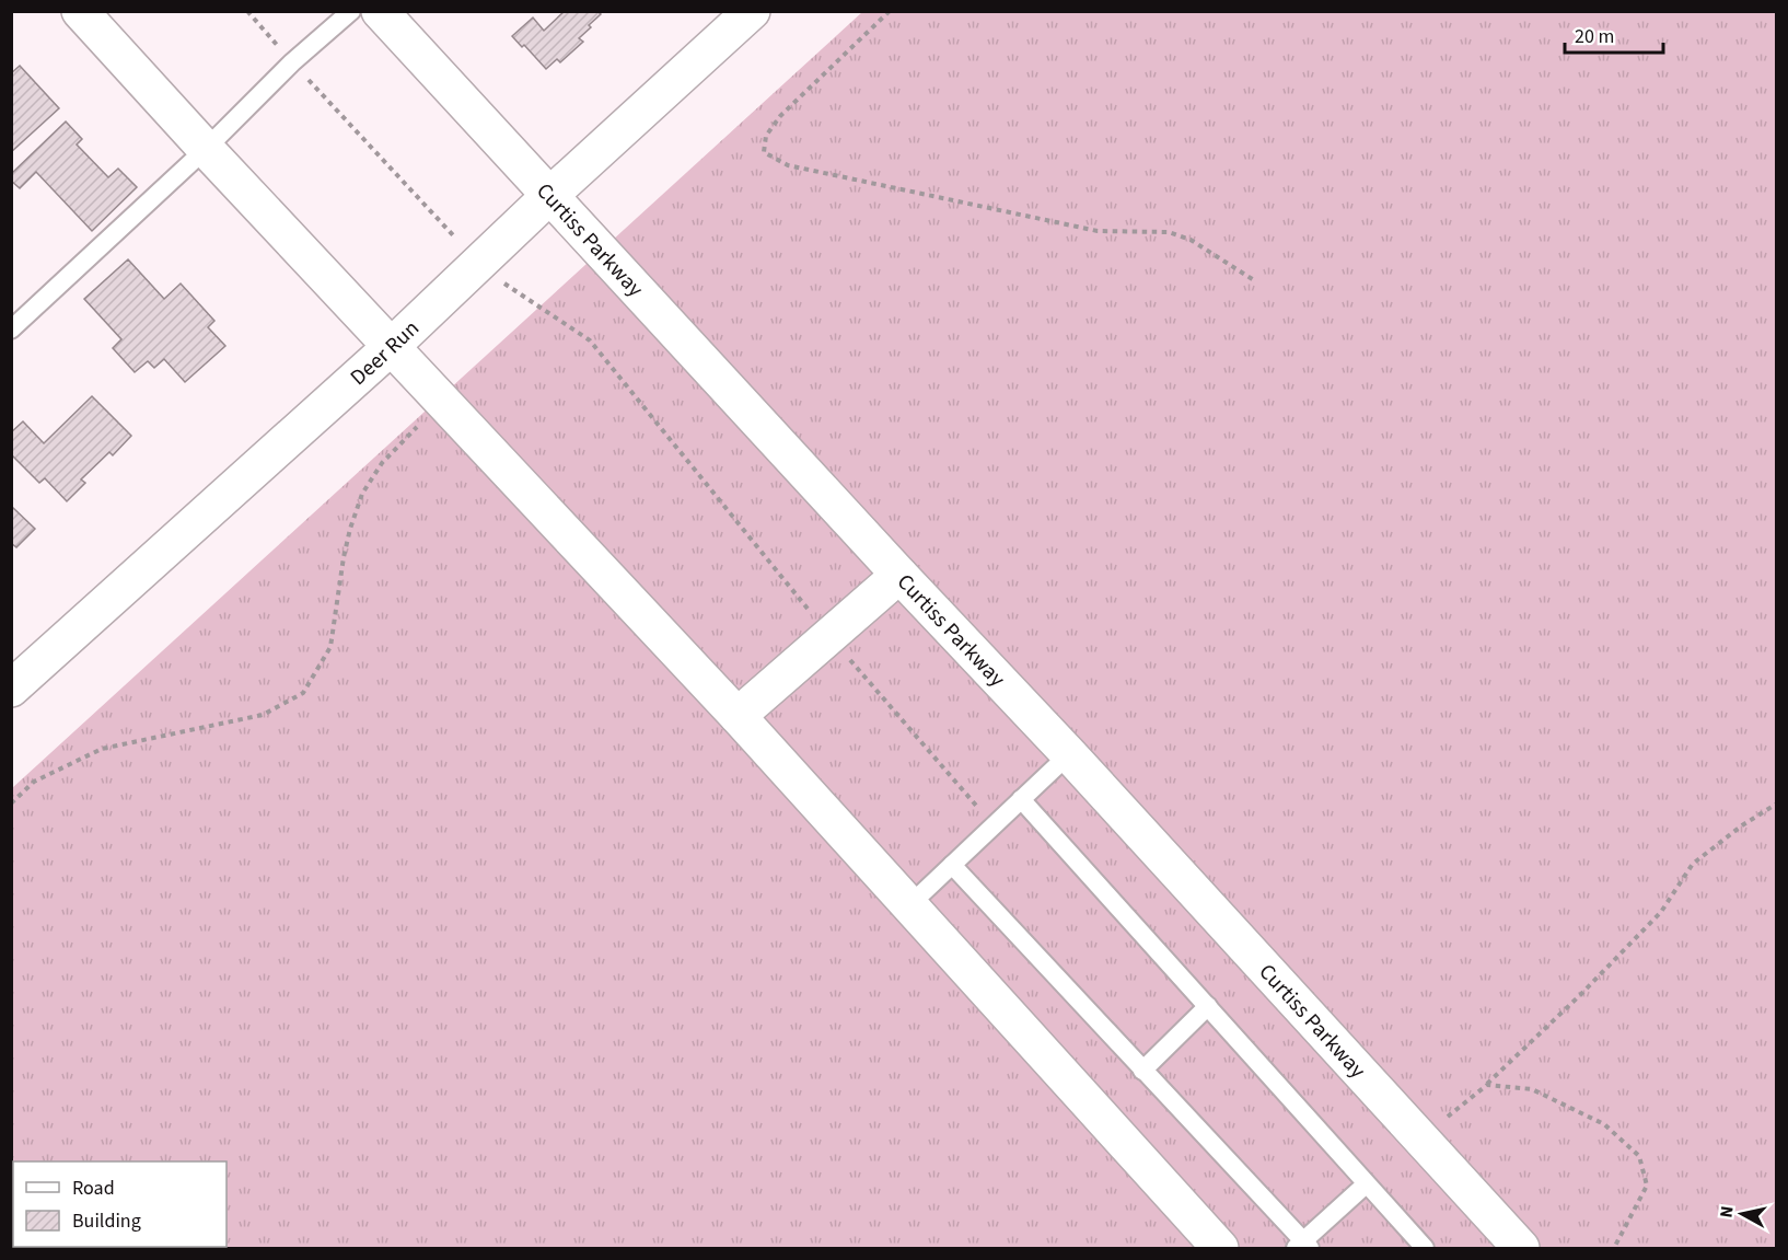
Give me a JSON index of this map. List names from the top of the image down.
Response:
{
  "streets": {
    "main road": ["Curtiss Parkway", "Deer Run"]
  },
  "crossings": [
    ["Curtiss Parkway", "Deer Run"]
  ],
  "legend": ["Road", "Building"],
  "scale_bar": "20 m",
  "north": "left"
}
